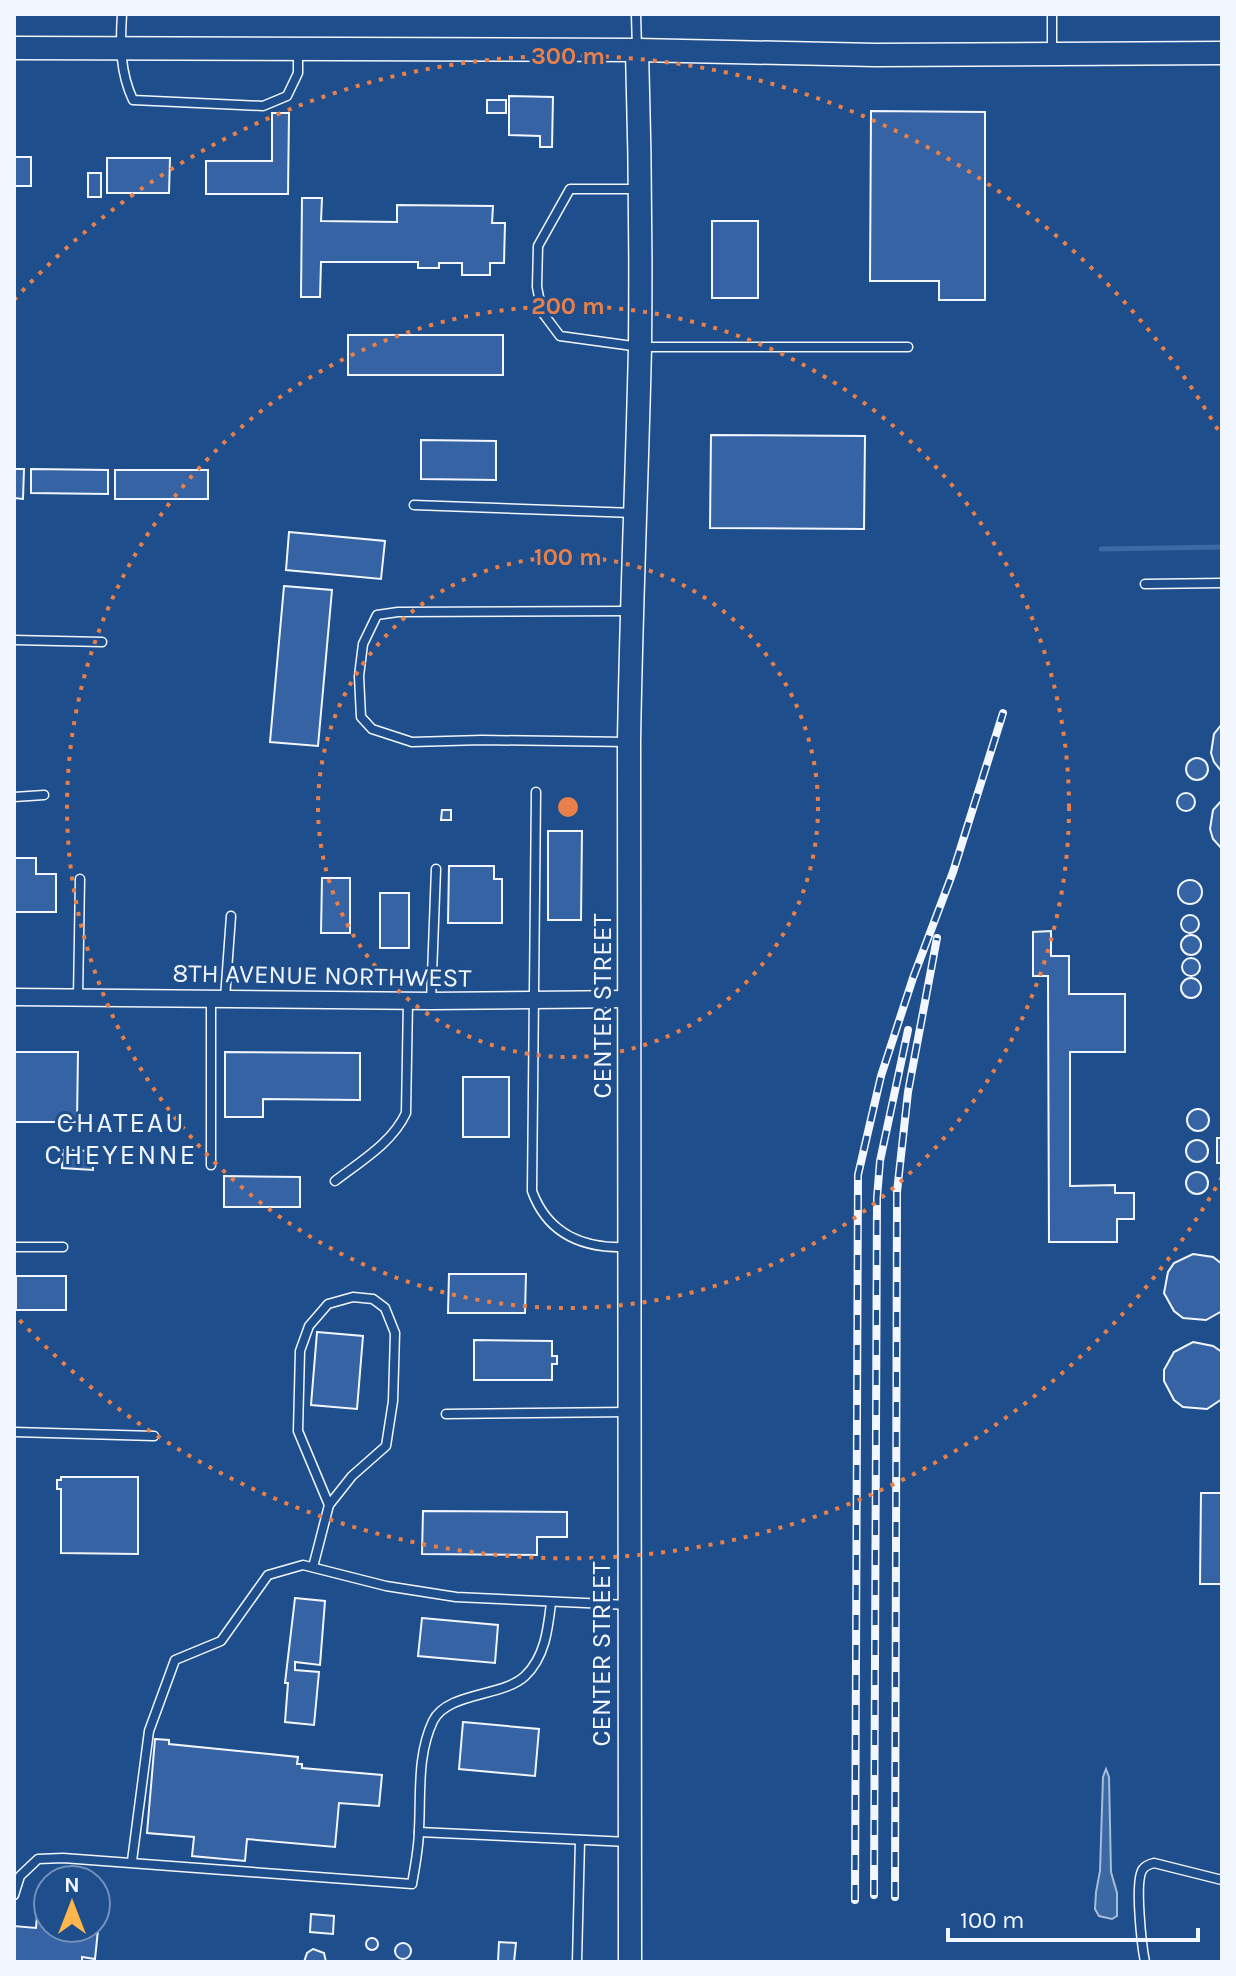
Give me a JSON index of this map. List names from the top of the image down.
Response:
{
  "streets": {
    "main road": ["CENTER STREET"],
    "street": ["8TH AVENUE NORTHWEST"]
  },
  "crossings": [
    ["8TH AVENUE NORTHWEST", "CENTER STREET"]
  ],
  "districts": ["CHATEAU CHEYENNE"],
  "scale_bar": "100 m",
  "north": "top",
  "rings": ["300 m", "200 m", "100 m"]
}
